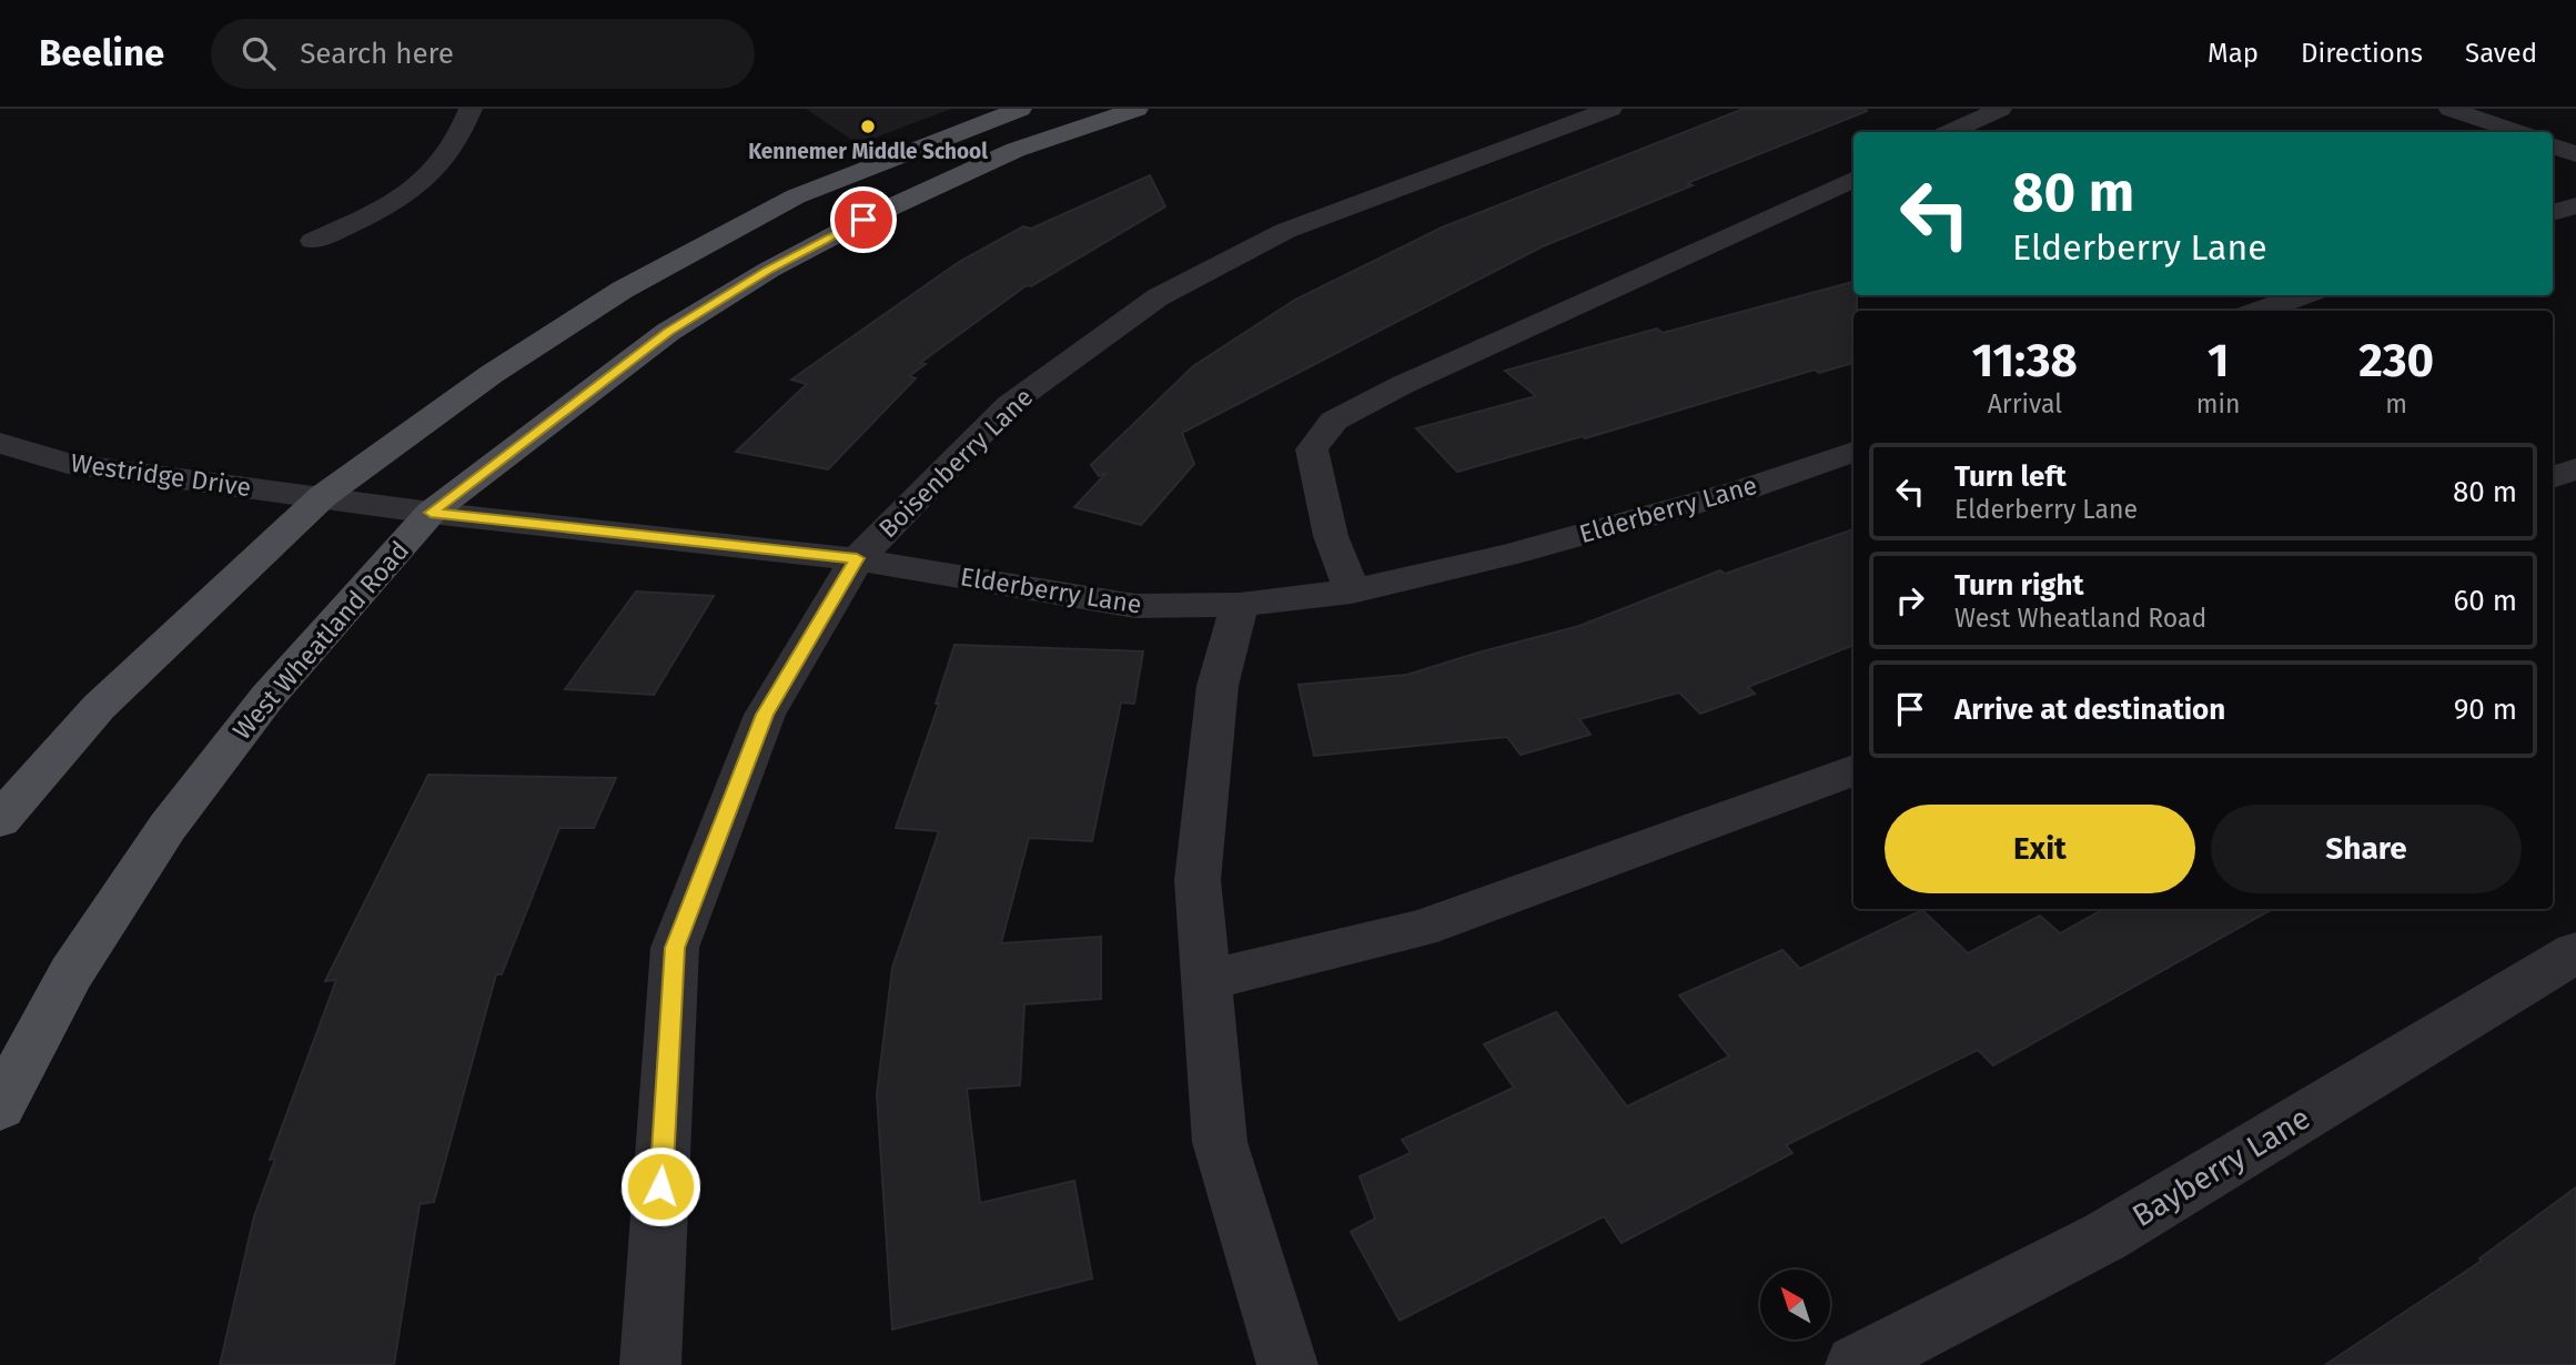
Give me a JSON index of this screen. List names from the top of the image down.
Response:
{
  "streets": {
    "main road": ["West Wheatland Road"],
    "street": [
      "Boisenberry Lane",
      "Westridge Drive",
      "Elderberry Lane",
      "Bayberry Lane"
    ]
  },
  "crossings": [
    ["Boisenberry Lane", "Elderberry Lane"],
    ["Westridge Drive", "Elderberry Lane"],
    ["Elderberry Lane", "West Wheatland Road"]
  ],
  "places": ["Kennemer Middle School"],
  "north": "top left",
  "page": {
    "header": "Beeline",
    "search": "Search here",
    "nav": ["Map", "Directions", "Saved"],
    "turn": ["80 m", "Elderberry Lane"],
    "eta": [
      "11:38",
      "Arrival",
      "1",
      "min",
      "230",
      "m"
    ],
    "list": [
      {
        "name": "Turn left",
        "note": "Elderberry Lane",
        "value": "80 m"
      },
      {
        "name": "Turn right",
        "note": "West Wheatland Road",
        "value": "60 m"
      },
      {
        "name": "Arrive at destination",
        "value": "90 m"
      }
    ],
    "buttons": ["Exit", "Share"]
  }
}
